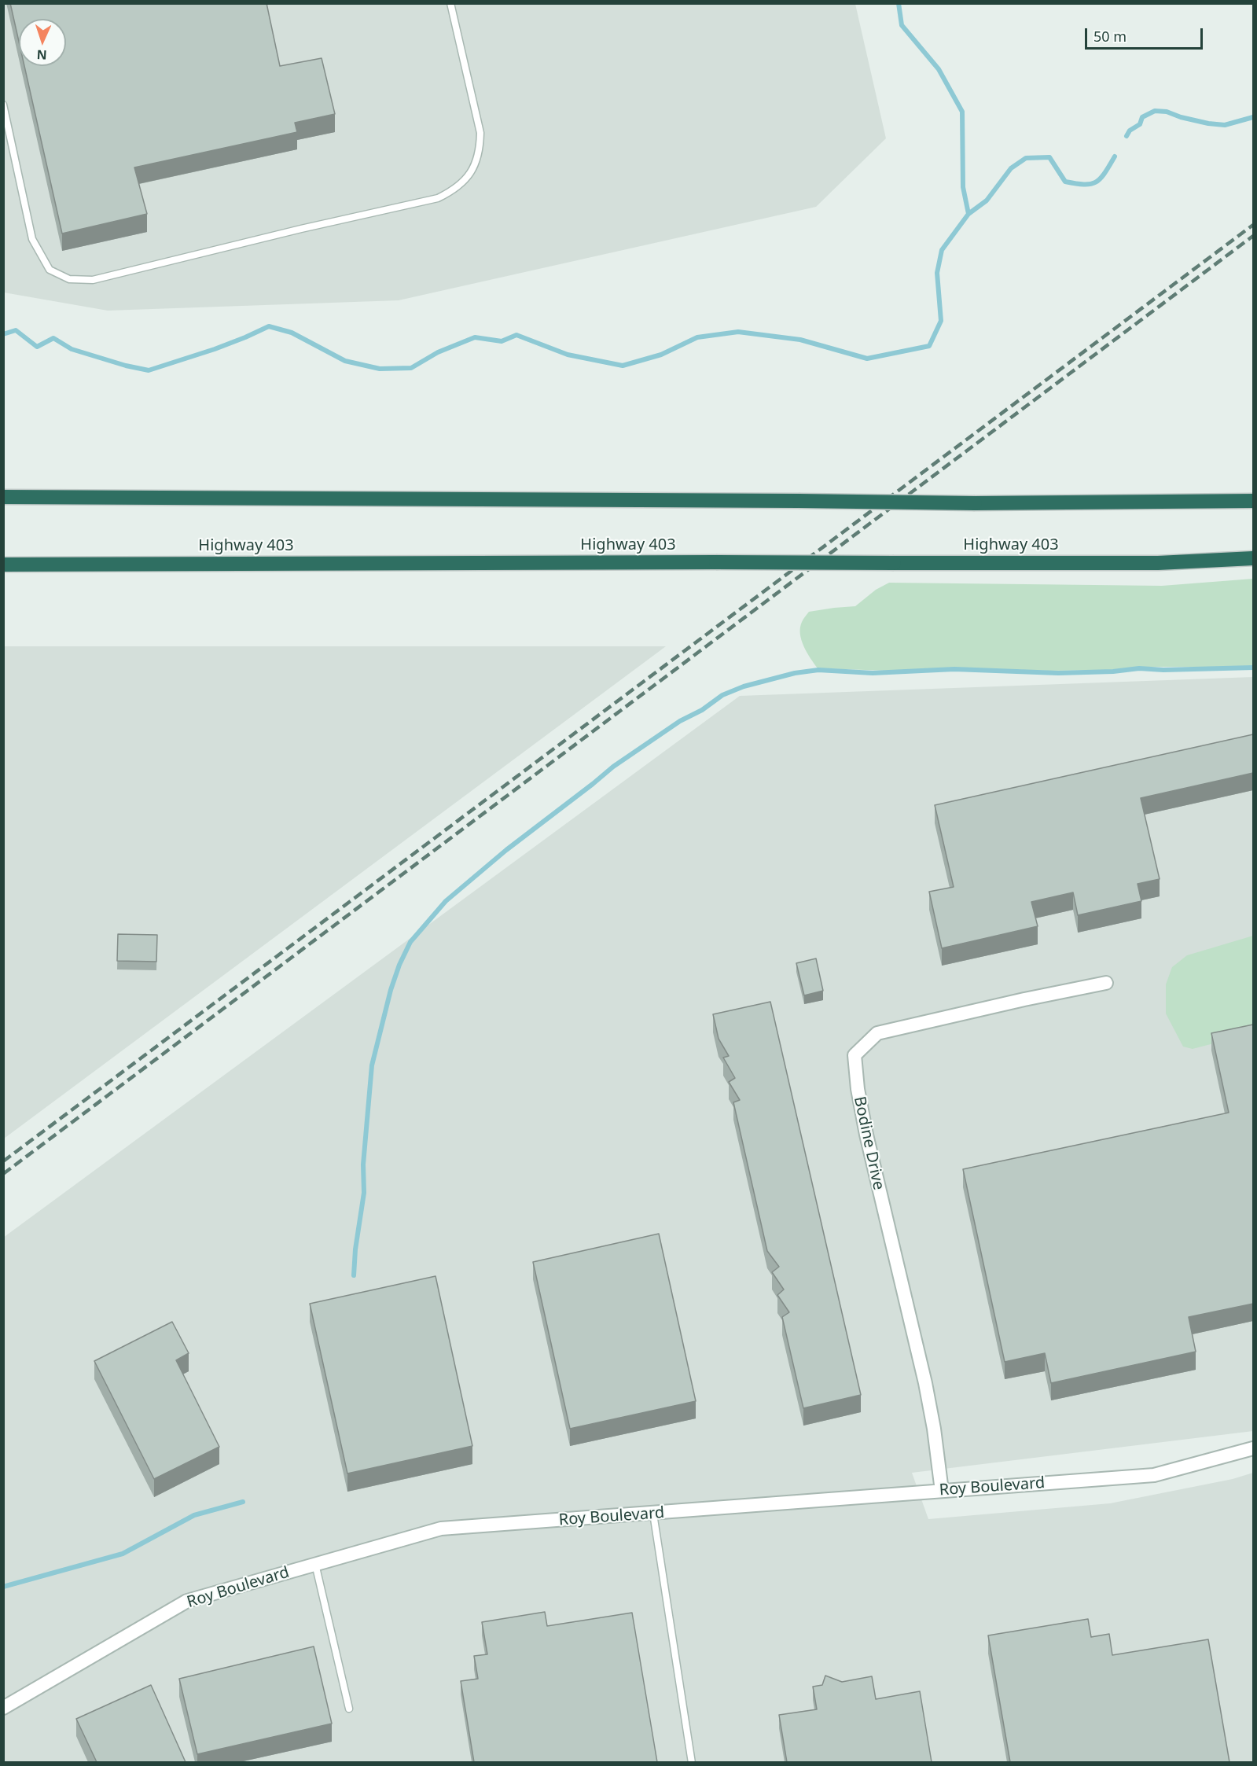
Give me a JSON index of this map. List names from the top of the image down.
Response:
{
  "streets": {
    "highway": ["Highway 403"],
    "street": ["Bodine Drive", "Roy Boulevard"]
  },
  "crossings": [
    ["Bodine Drive", "Roy Boulevard"]
  ],
  "scale_bar": "50 m",
  "north": "bottom"
}
